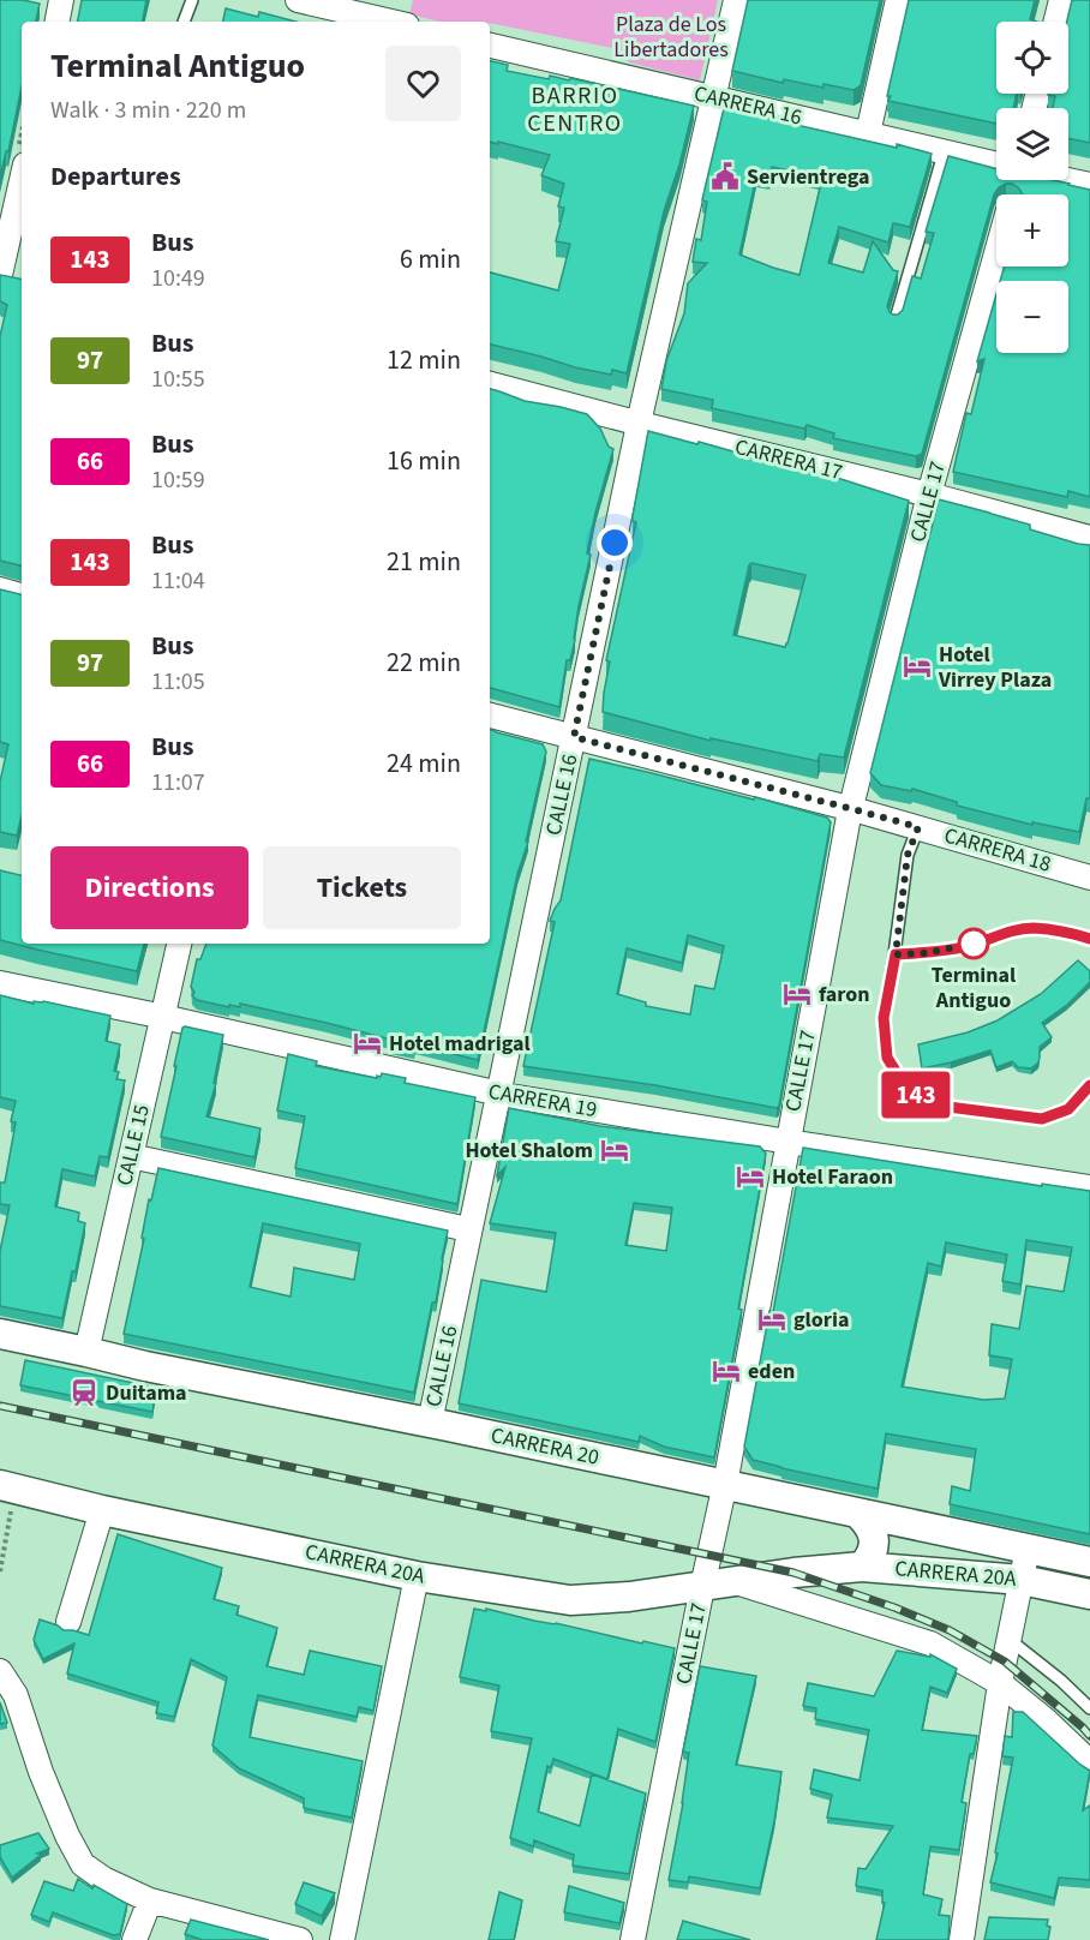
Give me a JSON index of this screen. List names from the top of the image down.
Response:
{
  "streets": {
    "street": [
      "CARRERA 16",
      "CARRERA 17",
      "CALLE 17",
      "CALLE 16",
      "CARRERA 18",
      "CARRERA 19",
      "CALLE 15",
      "CARRERA 20",
      "CARRERA 20A"
    ]
  },
  "crossings": [
    ["CARRERA 16", "CALLE 16"],
    ["CARRERA 17", "CALLE 17"],
    ["CARRERA 17", "CALLE 16"],
    ["CALLE 17", "CARRERA 18"],
    ["CALLE 17", "CARRERA 19"],
    ["CALLE 17", "CARRERA 20"],
    ["CALLE 17", "CARRERA 20A"],
    ["CALLE 16", "CARRERA 18"],
    ["CALLE 16", "CARRERA 19"],
    ["CALLE 16", "CARRERA 20"],
    ["CARRERA 19", "CALLE 15"],
    ["CALLE 15", "CARRERA 20"]
  ],
  "districts": ["BARRIO CENTRO"],
  "parks": ["Plaza de Los Libertadores"],
  "places": {
    "public building": ["Servientrega"],
    "hotel": [
      "Hotel Virrey Plaza",
      "faron",
      "Hotel madrigal",
      "Hotel Shalom",
      "Hotel Faraon",
      "gloria",
      "eden"
    ],
    "other": ["Terminal Antiguo"],
    "station": ["Duitama"]
  },
  "lines": ["bus line 143"],
  "page": {
    "on_map": "143",
    "map_buttons": ["+", "−"],
    "heading": [
      ["Terminal Antiguo", "Walk · 3 min · 220 m"],
      "Departures"
    ],
    "list": [
      {
        "mark": "143",
        "name": "Bus",
        "note": "10:49",
        "value": "6 min"
      },
      {
        "mark": "97",
        "name": "Bus",
        "note": "10:55",
        "value": "12 min"
      },
      {
        "mark": "66",
        "name": "Bus",
        "note": "10:59",
        "value": "16 min"
      },
      {
        "mark": "143",
        "name": "Bus",
        "note": "11:04",
        "value": "21 min"
      },
      {
        "mark": "97",
        "name": "Bus",
        "note": "11:05",
        "value": "22 min"
      },
      {
        "mark": "66",
        "name": "Bus",
        "note": "11:07",
        "value": "24 min"
      }
    ],
    "buttons": ["Directions", "Tickets"]
  }
}
